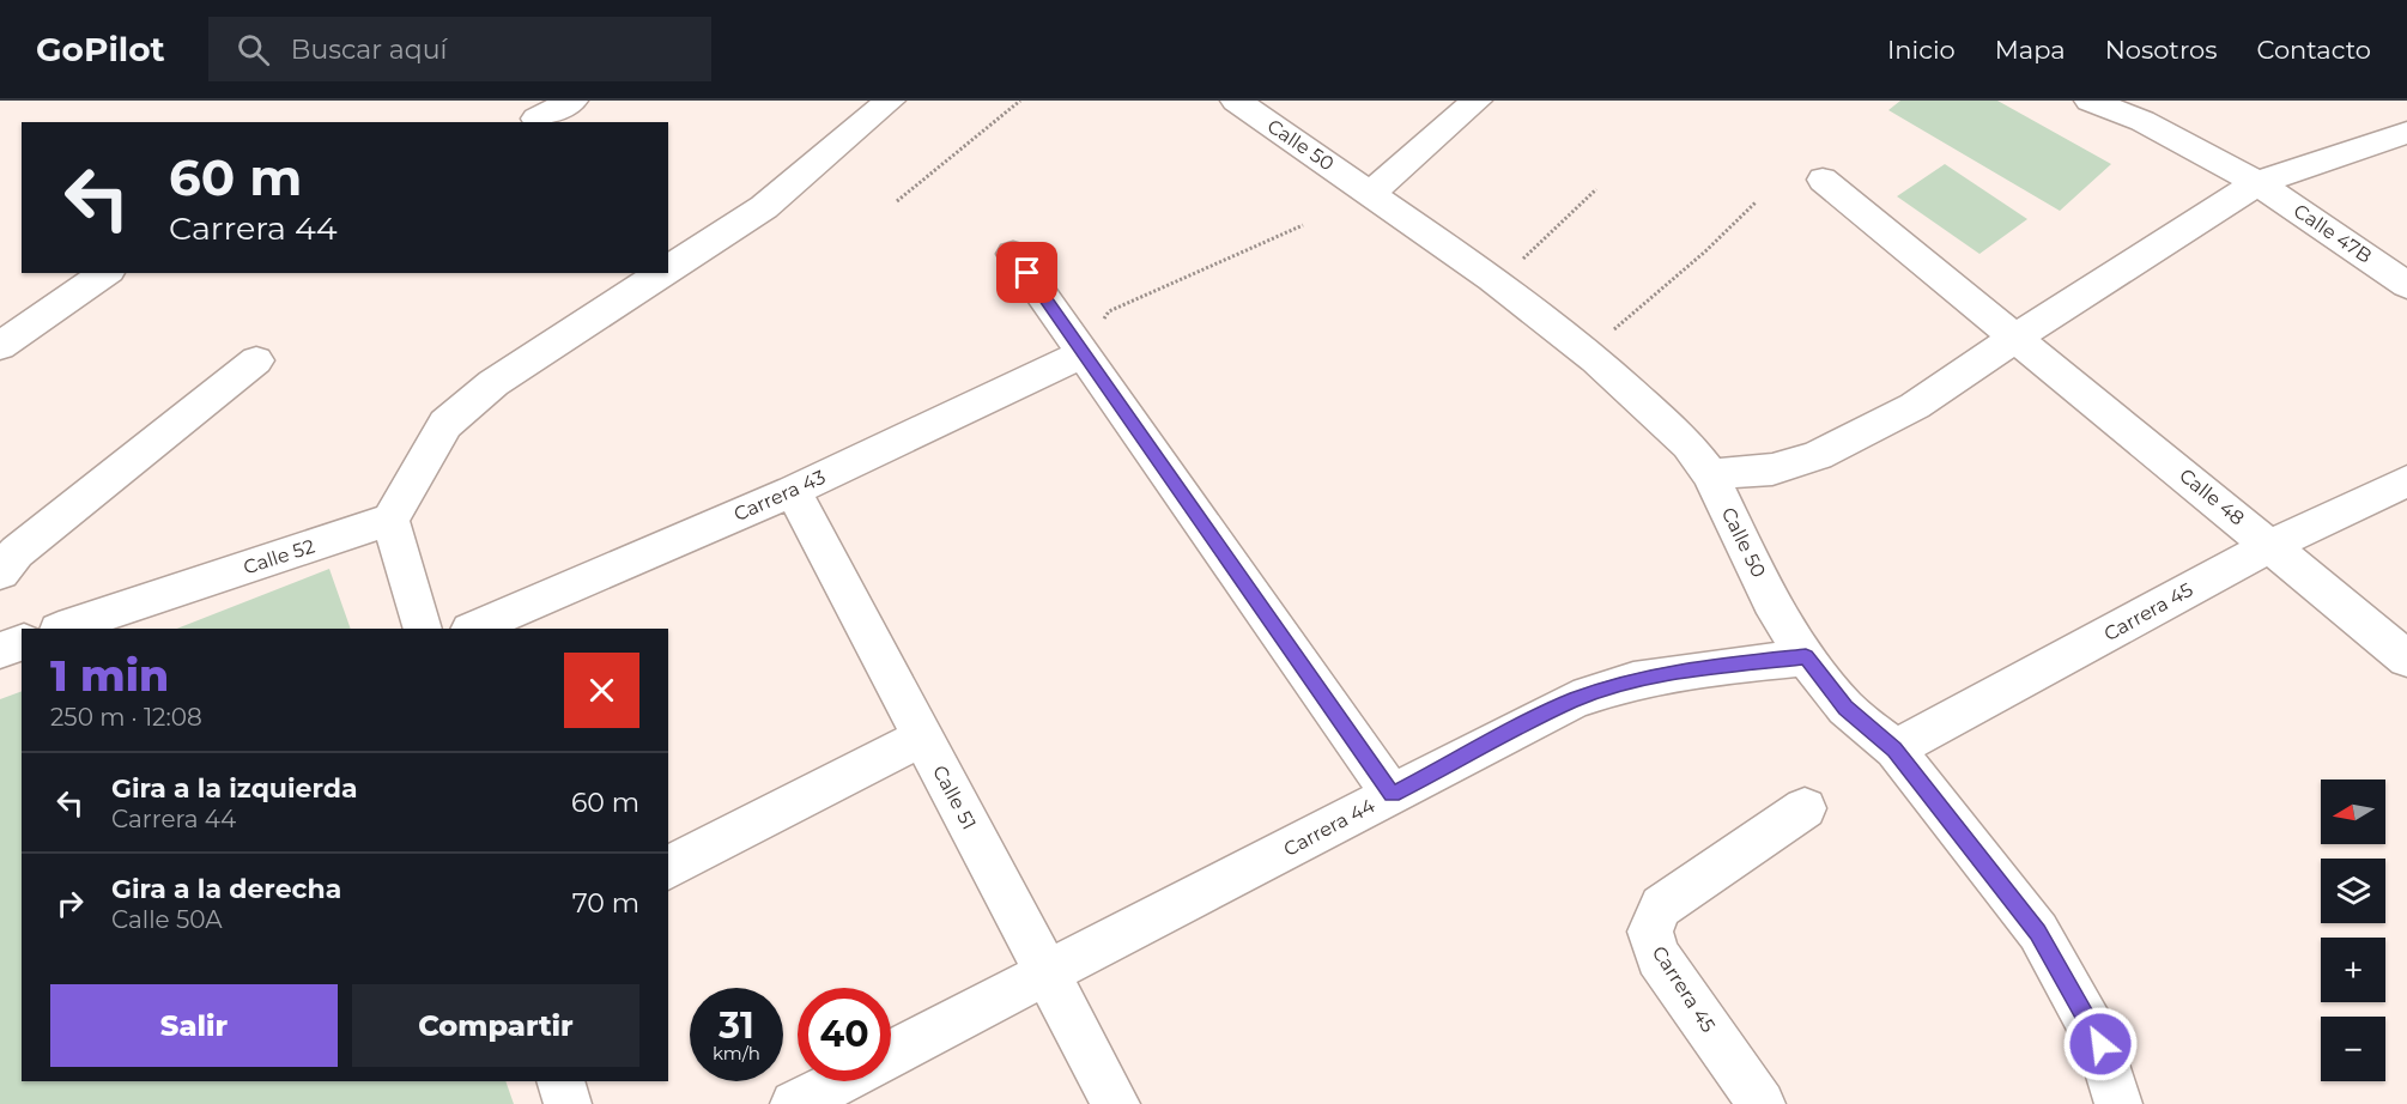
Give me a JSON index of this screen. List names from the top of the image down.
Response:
{
  "streets": {
    "street": [
      "Calle 50",
      "Calle 47B",
      "Carrera 43",
      "Calle 48",
      "Calle 52",
      "Carrera 45",
      "Calle 51",
      "Carrera 44"
    ]
  },
  "crossings": [
    ["Calle 50", "Carrera 45"],
    ["Calle 50", "Carrera 44"],
    ["Carrera 43", "Calle 51"],
    ["Calle 48", "Carrera 45"],
    ["Calle 51", "Carrera 44"]
  ],
  "north": "left",
  "page": {
    "header": "GoPilot",
    "search": "Buscar aquí",
    "nav": [
      "Inicio",
      "Mapa",
      "Nosotros",
      "Contacto"
    ],
    "turn": ["60 m", "Carrera 44"],
    "heading": ["1 min", "250 m · 12:08"],
    "list": [
      {
        "name": "Gira a la izquierda",
        "note": "Carrera 44",
        "value": "60 m"
      },
      {
        "name": "Gira a la derecha",
        "note": "Calle 50A",
        "value": "70 m"
      }
    ],
    "map_buttons": ["+", "−"],
    "buttons": ["Salir", "Compartir"],
    "speed": "31 km/h",
    "limit": "40"
  }
}
